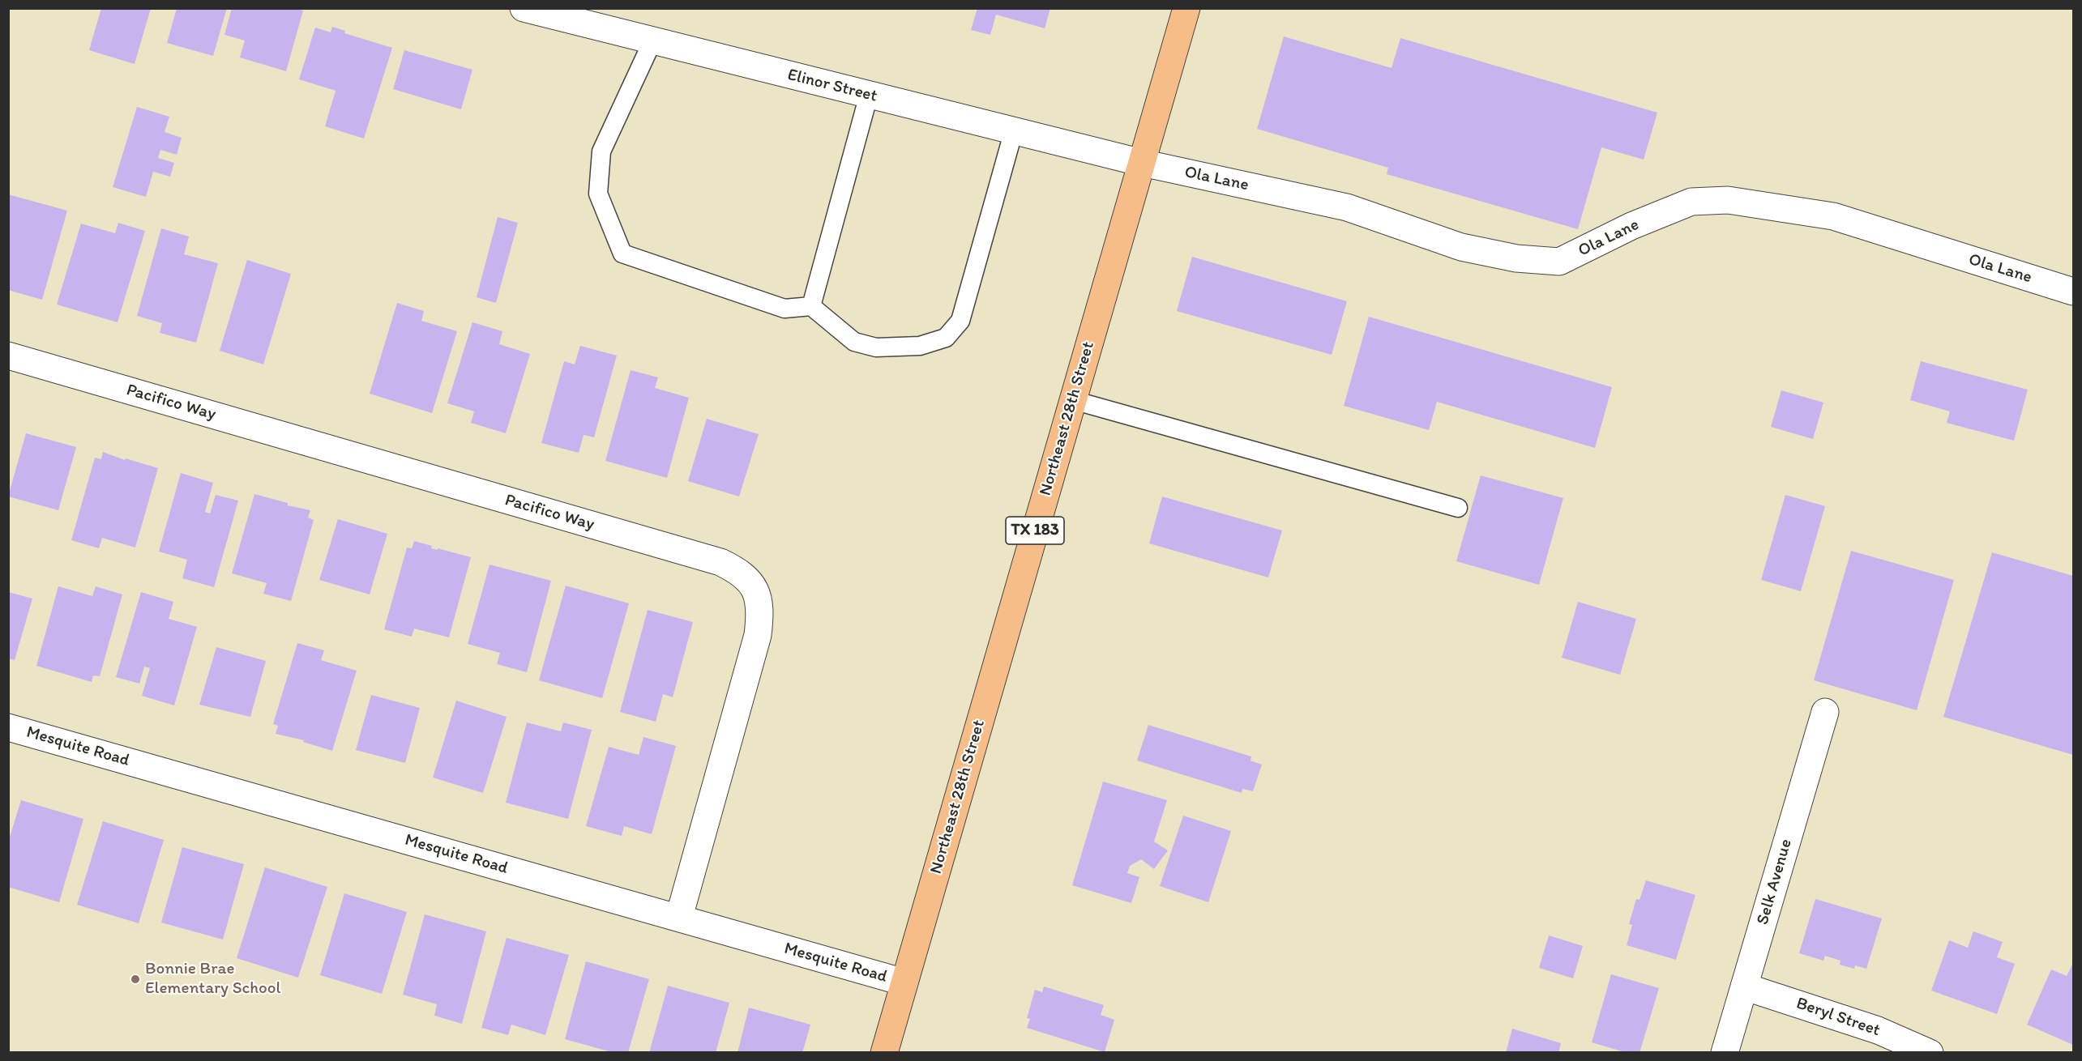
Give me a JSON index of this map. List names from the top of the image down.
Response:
{
  "streets": {
    "main road": ["Northeast 28th Street", "TX 183"],
    "street": [
      "Elinor Street",
      "Ola Lane",
      "Pacifico Way",
      "Mesquite Road",
      "Selk Avenue",
      "Beryl Street"
    ]
  },
  "crossings": [
    ["Elinor Street", "Ola Lane"],
    ["Elinor Street", "Northeast 28th Street"],
    ["Ola Lane", "Northeast 28th Street"],
    ["Pacifico Way", "Mesquite Road"],
    ["Northeast 28th Street", "Mesquite Road"],
    ["Selk Avenue", "Beryl Street"]
  ],
  "places": ["Bonnie Brae Elementary School"]
}
